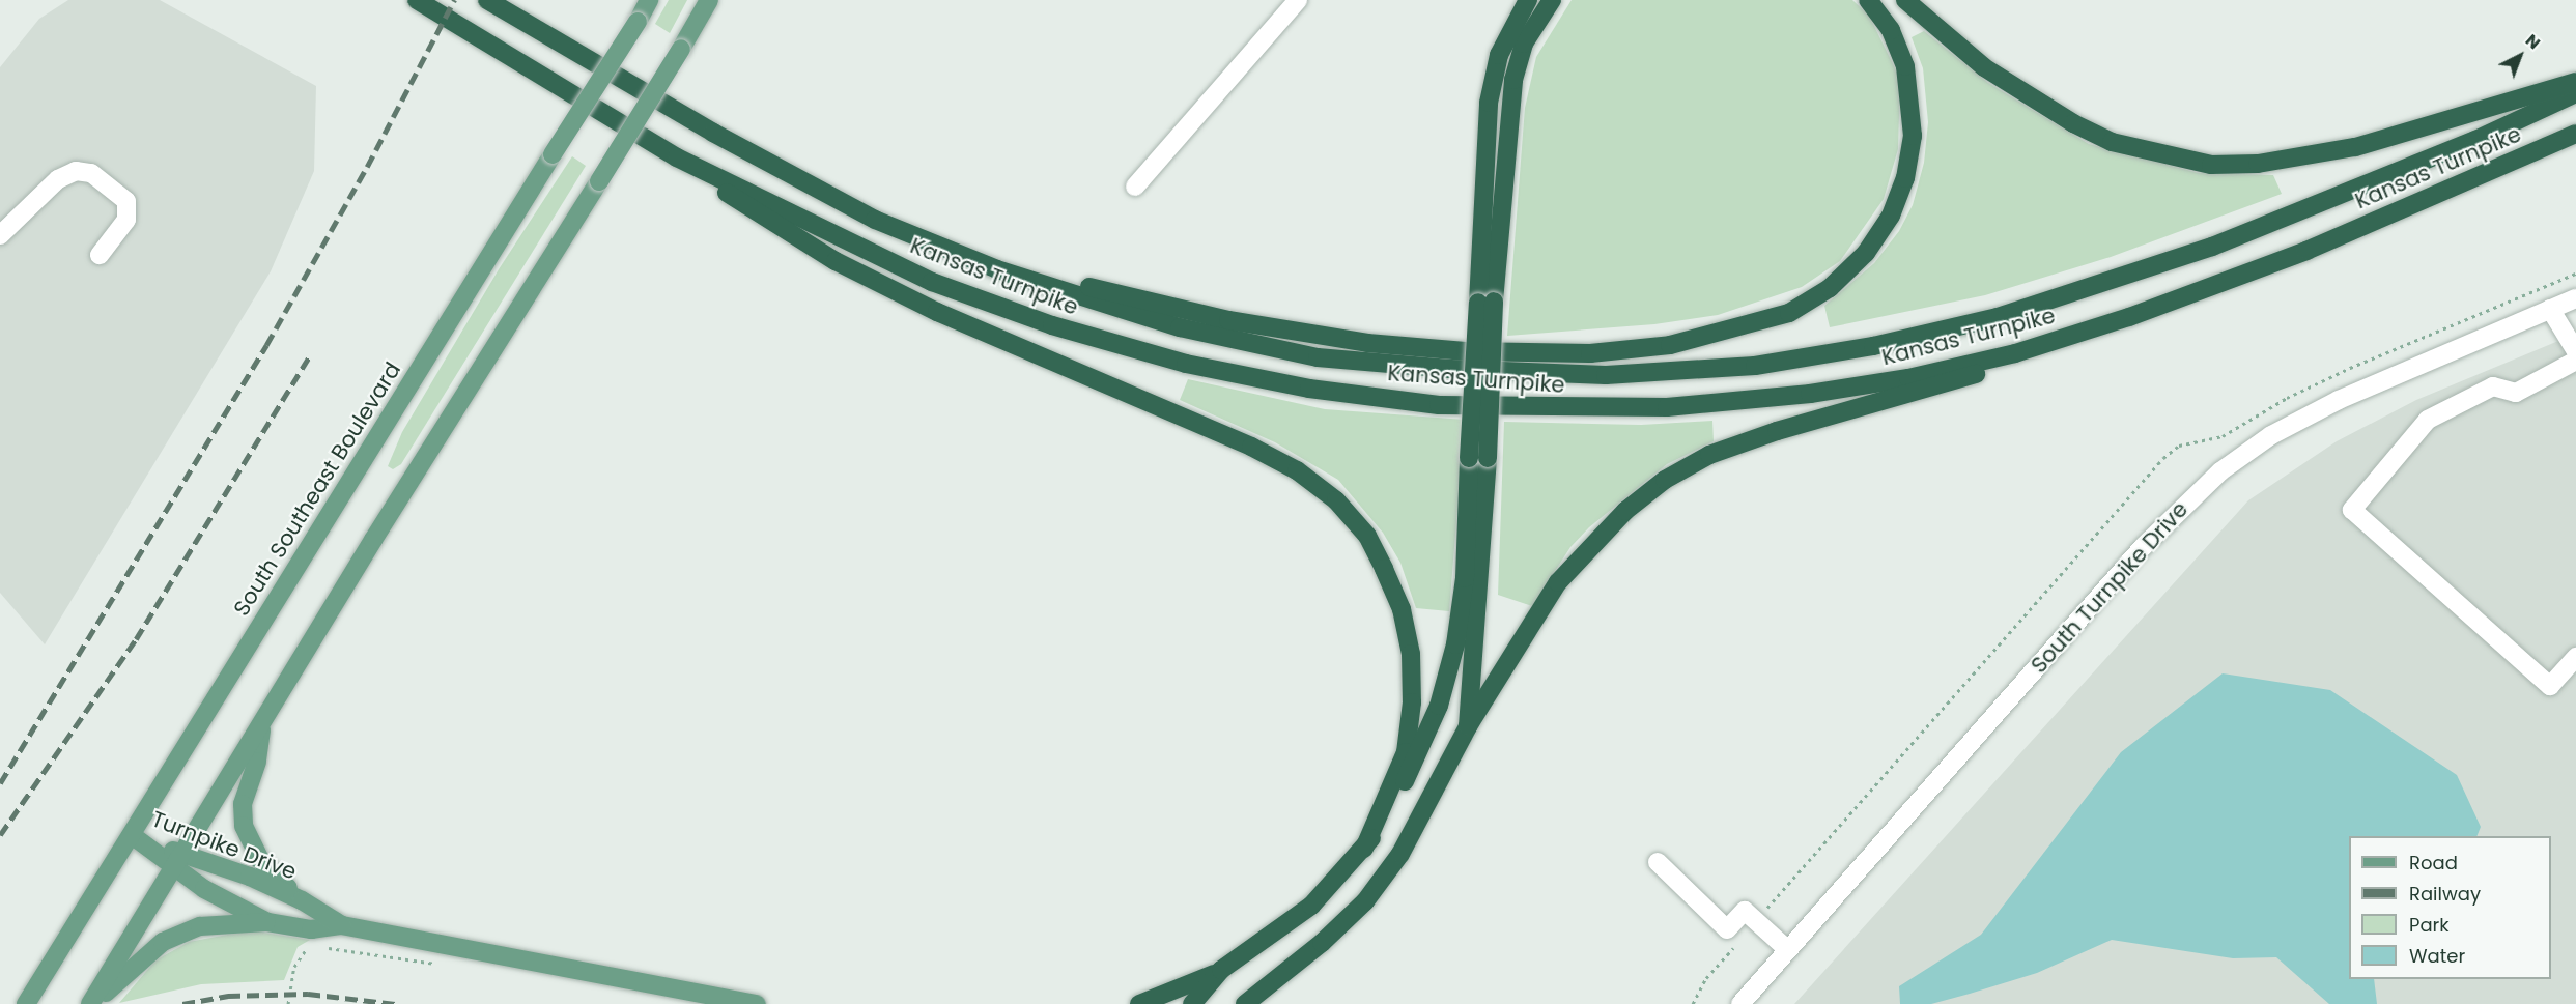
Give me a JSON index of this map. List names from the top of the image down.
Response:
{
  "streets": {
    "highway": ["Kansas Turnpike"],
    "main road": ["South Southeast Boulevard", "Turnpike Drive"],
    "street": ["South Turnpike Drive"]
  },
  "crossings": [
    ["South Southeast Boulevard", "Turnpike Drive"]
  ],
  "legend": [
    "Road",
    "Railway",
    "Park",
    "Water"
  ],
  "north": "top right"
}
